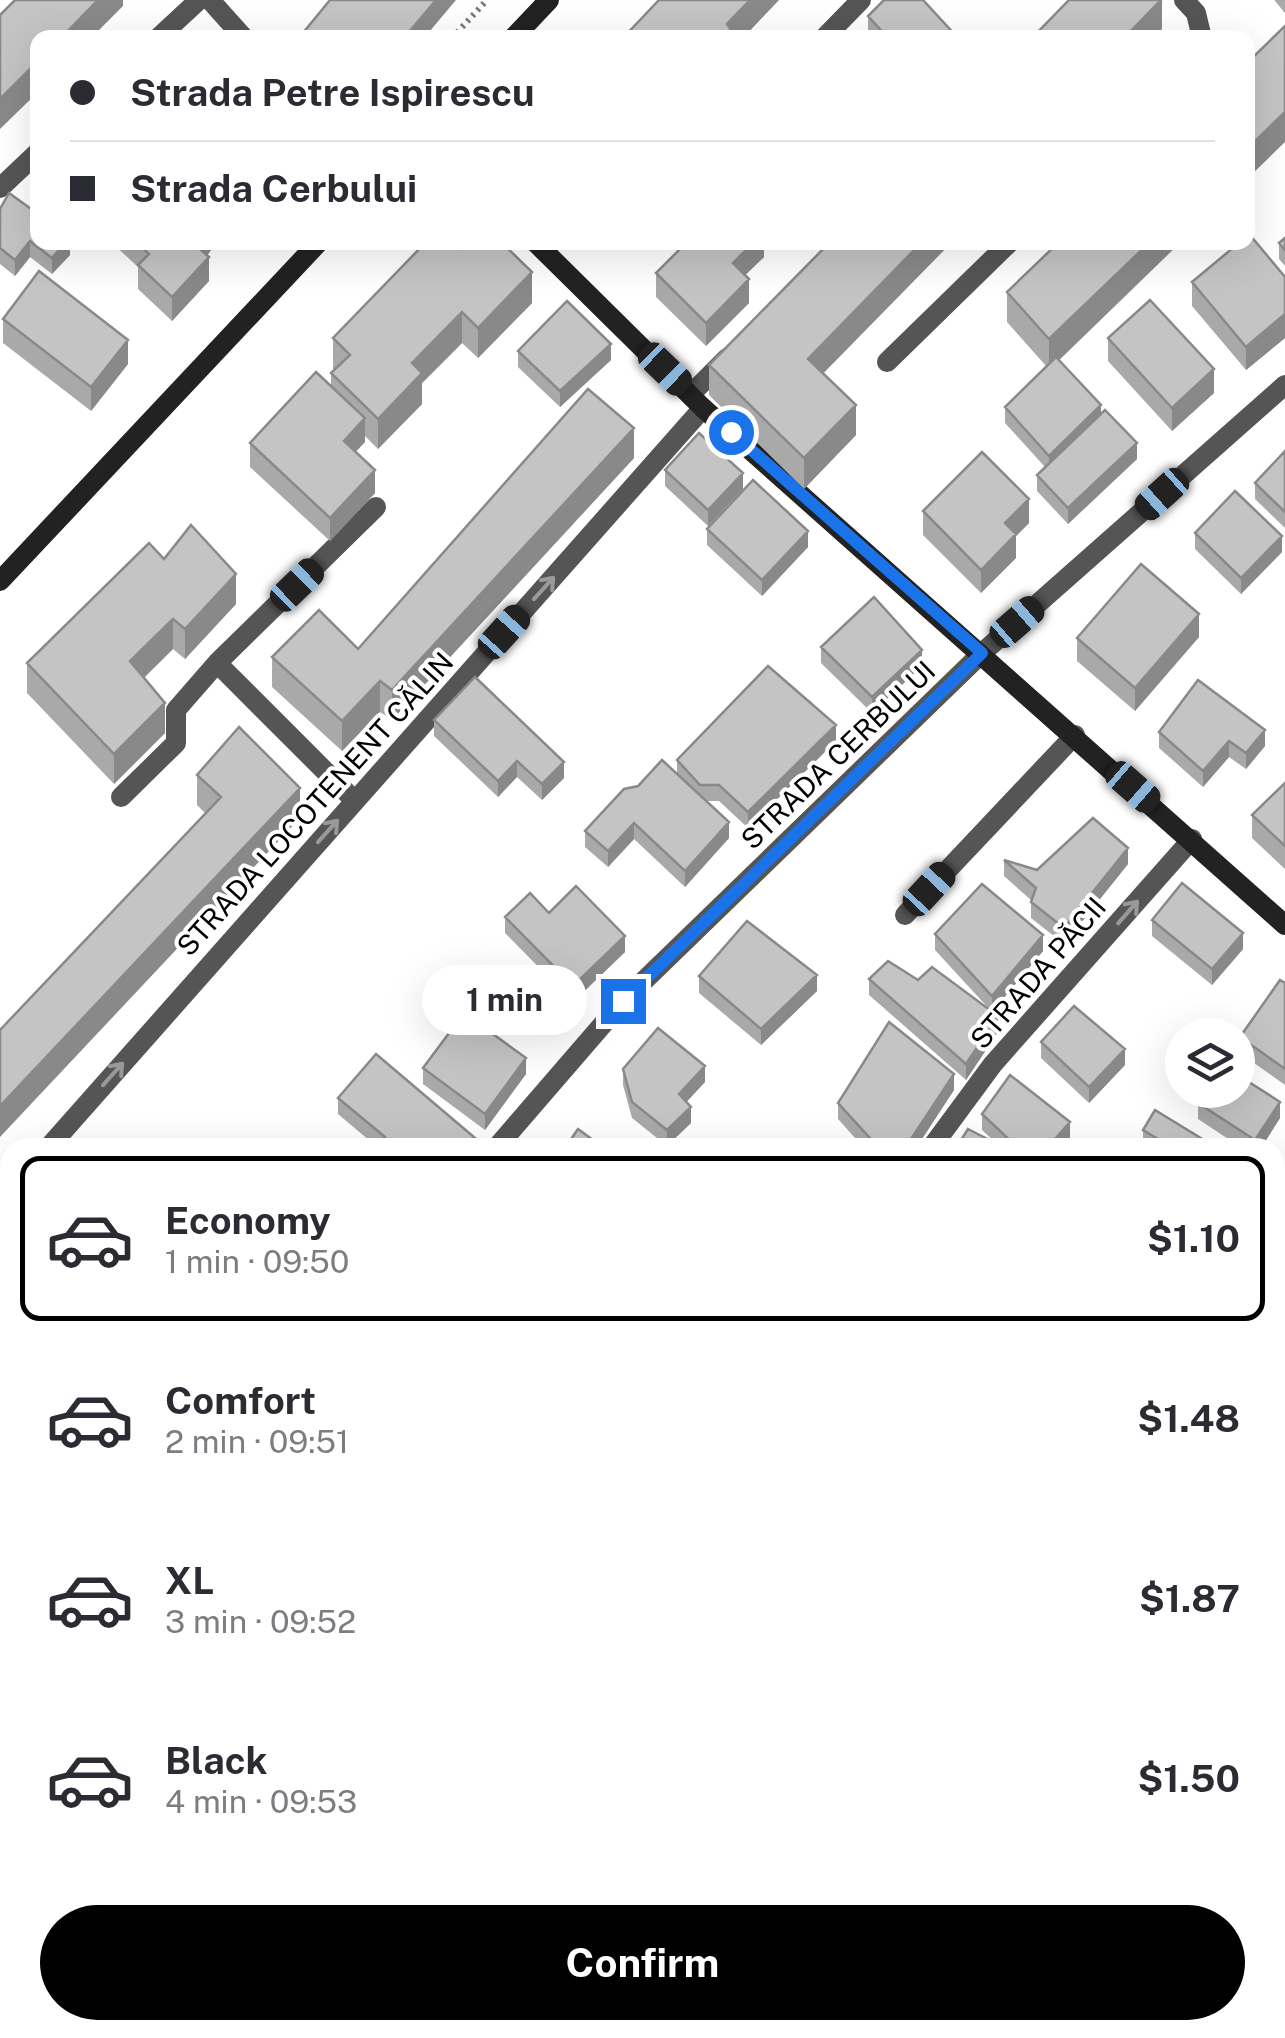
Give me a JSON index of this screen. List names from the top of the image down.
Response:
{
  "streets": {
    "street": ["STRADA CERBULUI", "STRADA LOCOTENENT CĂLIN", "STRADA PĂCII"]
  },
  "one_way": ["STRADA LOCOTENENT CĂLIN"],
  "page": {
    "banner": ["Strada Petre Ispirescu", "Strada Cerbului"],
    "bubble": "1 min",
    "list": [
      {
        "name": "Economy",
        "note": "1 min · 09:50",
        "value": "$1.10"
      },
      {
        "name": "Comfort",
        "note": "2 min · 09:51",
        "value": "$1.48"
      },
      {
        "name": "XL",
        "note": "3 min · 09:52",
        "value": "$1.87"
      },
      {
        "name": "Black",
        "note": "4 min · 09:53",
        "value": "$1.50"
      }
    ],
    "buttons": "Confirm"
  }
}
